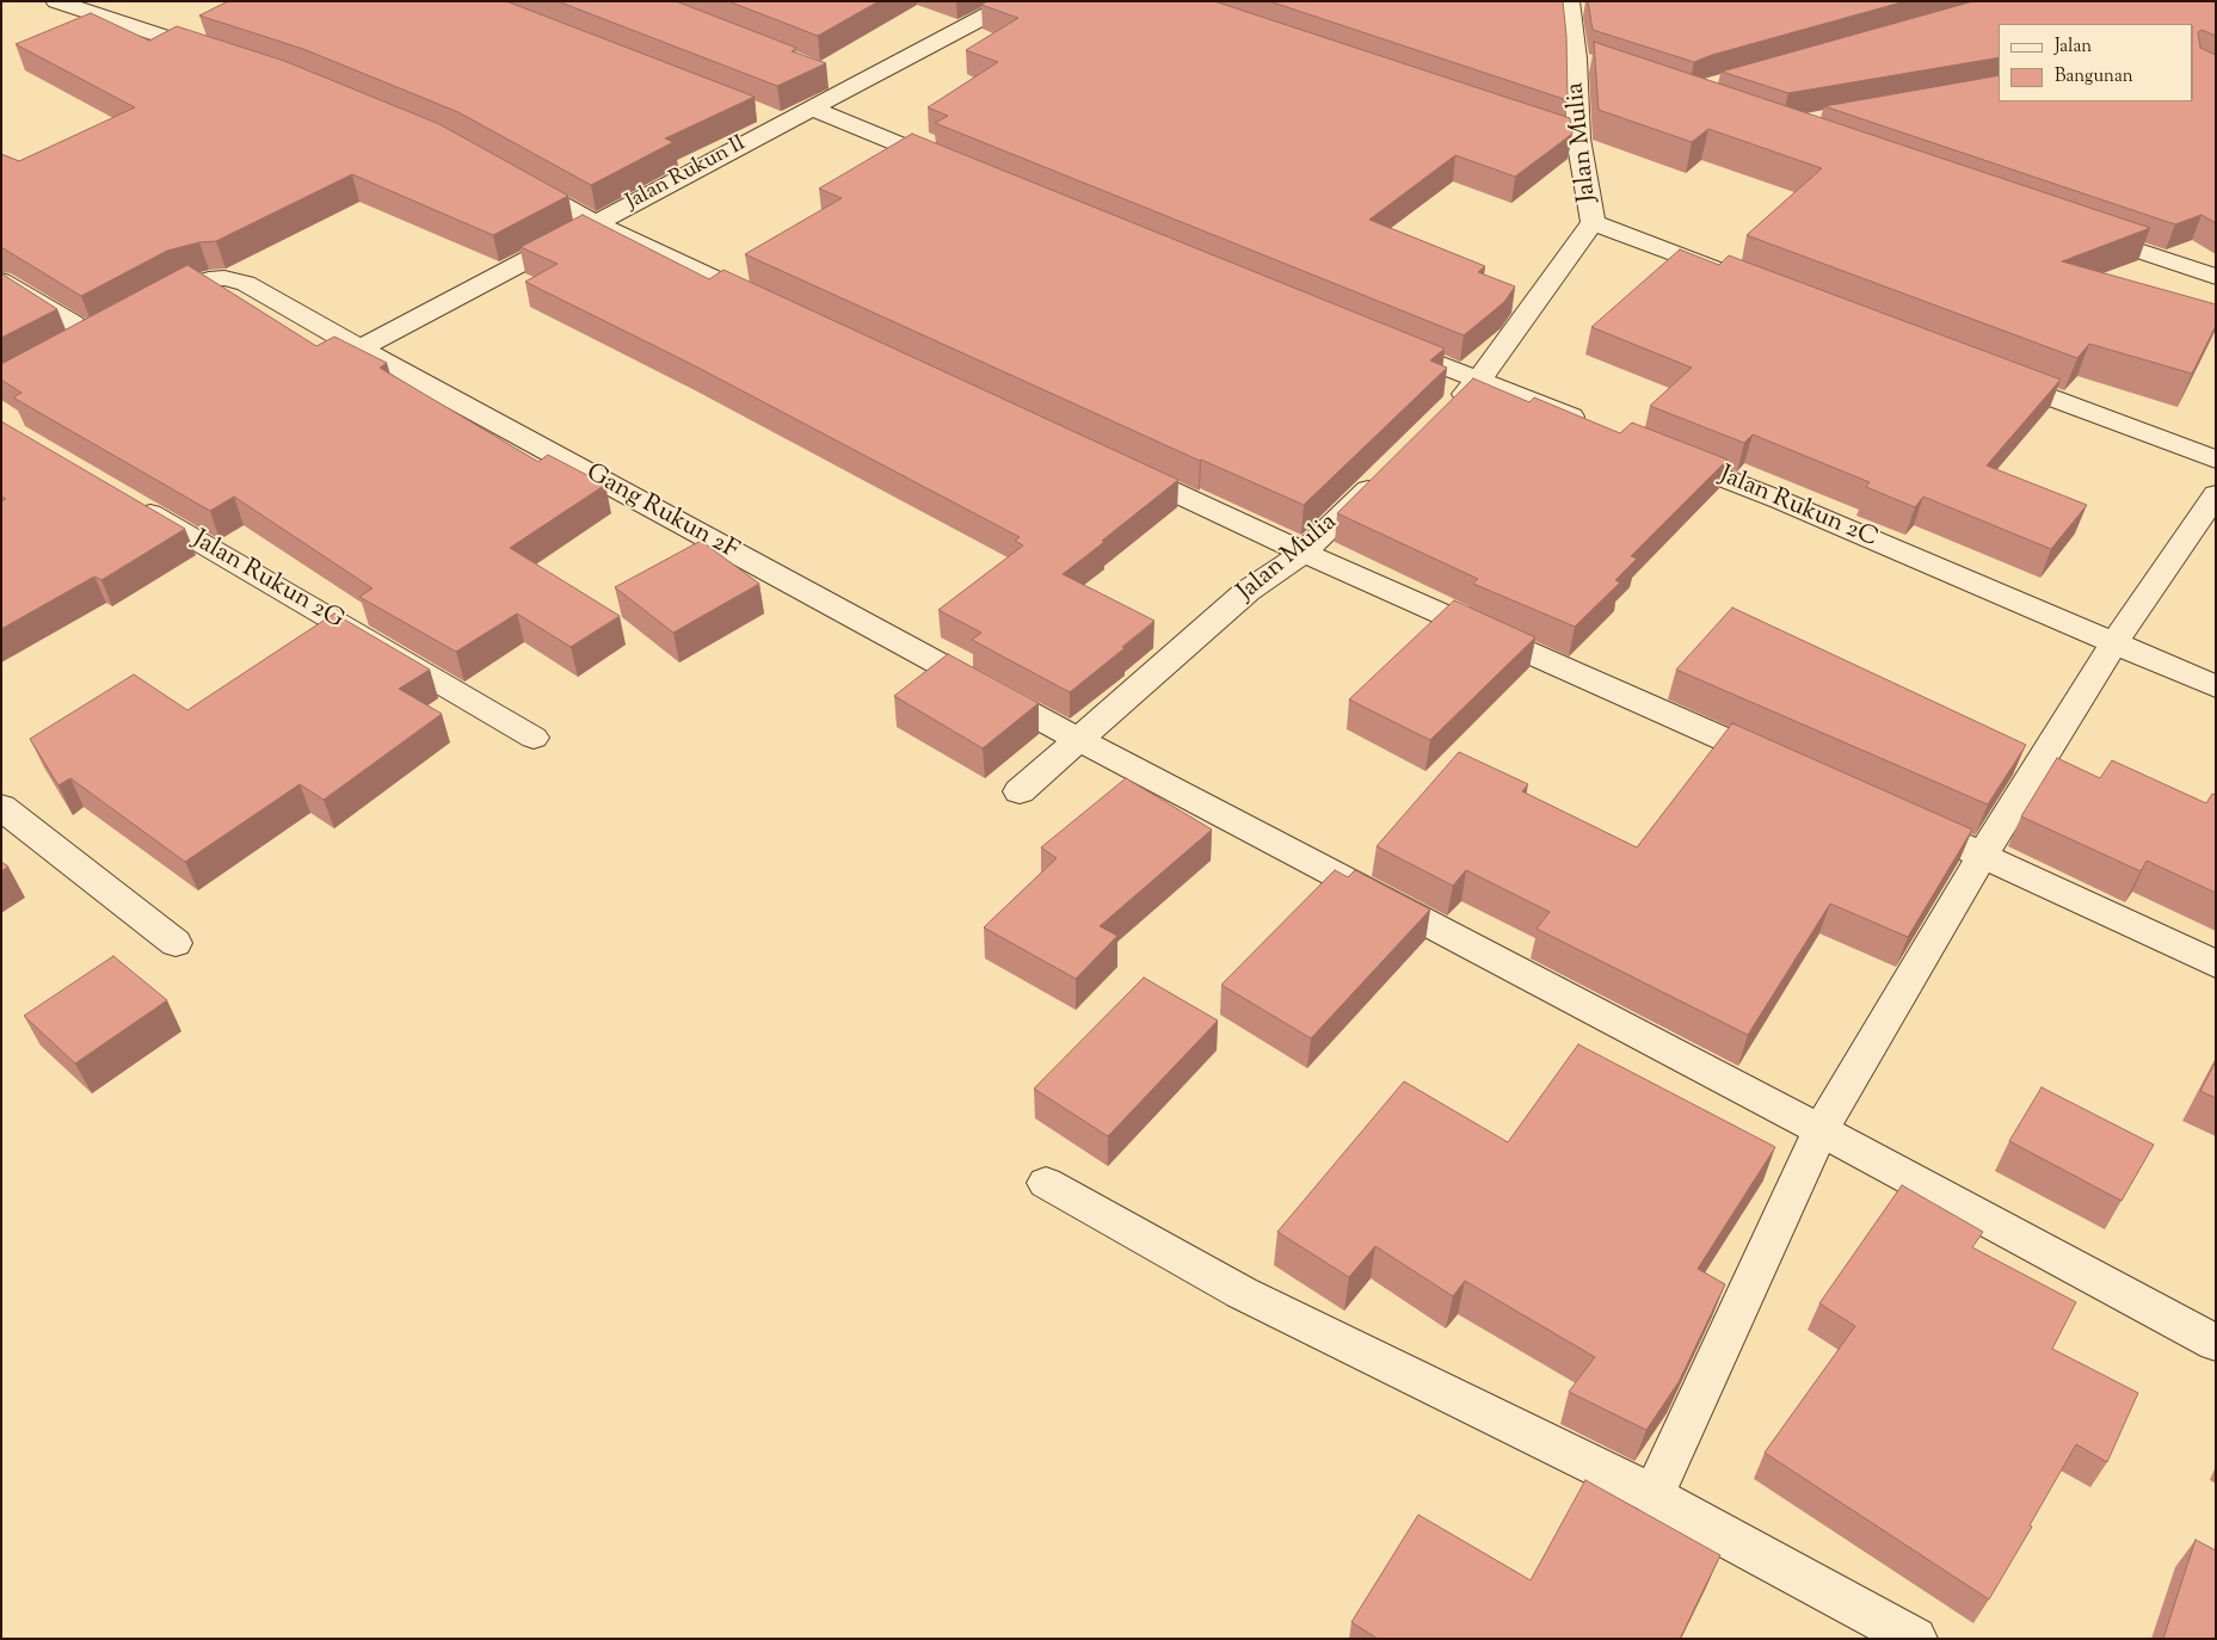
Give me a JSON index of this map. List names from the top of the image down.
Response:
{
  "streets": {
    "street": [
      "Jalan Mulia",
      "Jalan Rukun II",
      "Jalan Rukun 2C",
      "Gang Rukun 2F",
      "Jalan Rukun 2G"
    ]
  },
  "crossings": [
    ["Jalan Mulia", "Gang Rukun 2F"],
    ["Jalan Rukun II", "Gang Rukun 2F"]
  ],
  "legend": ["Jalan", "Bangunan"]
}
